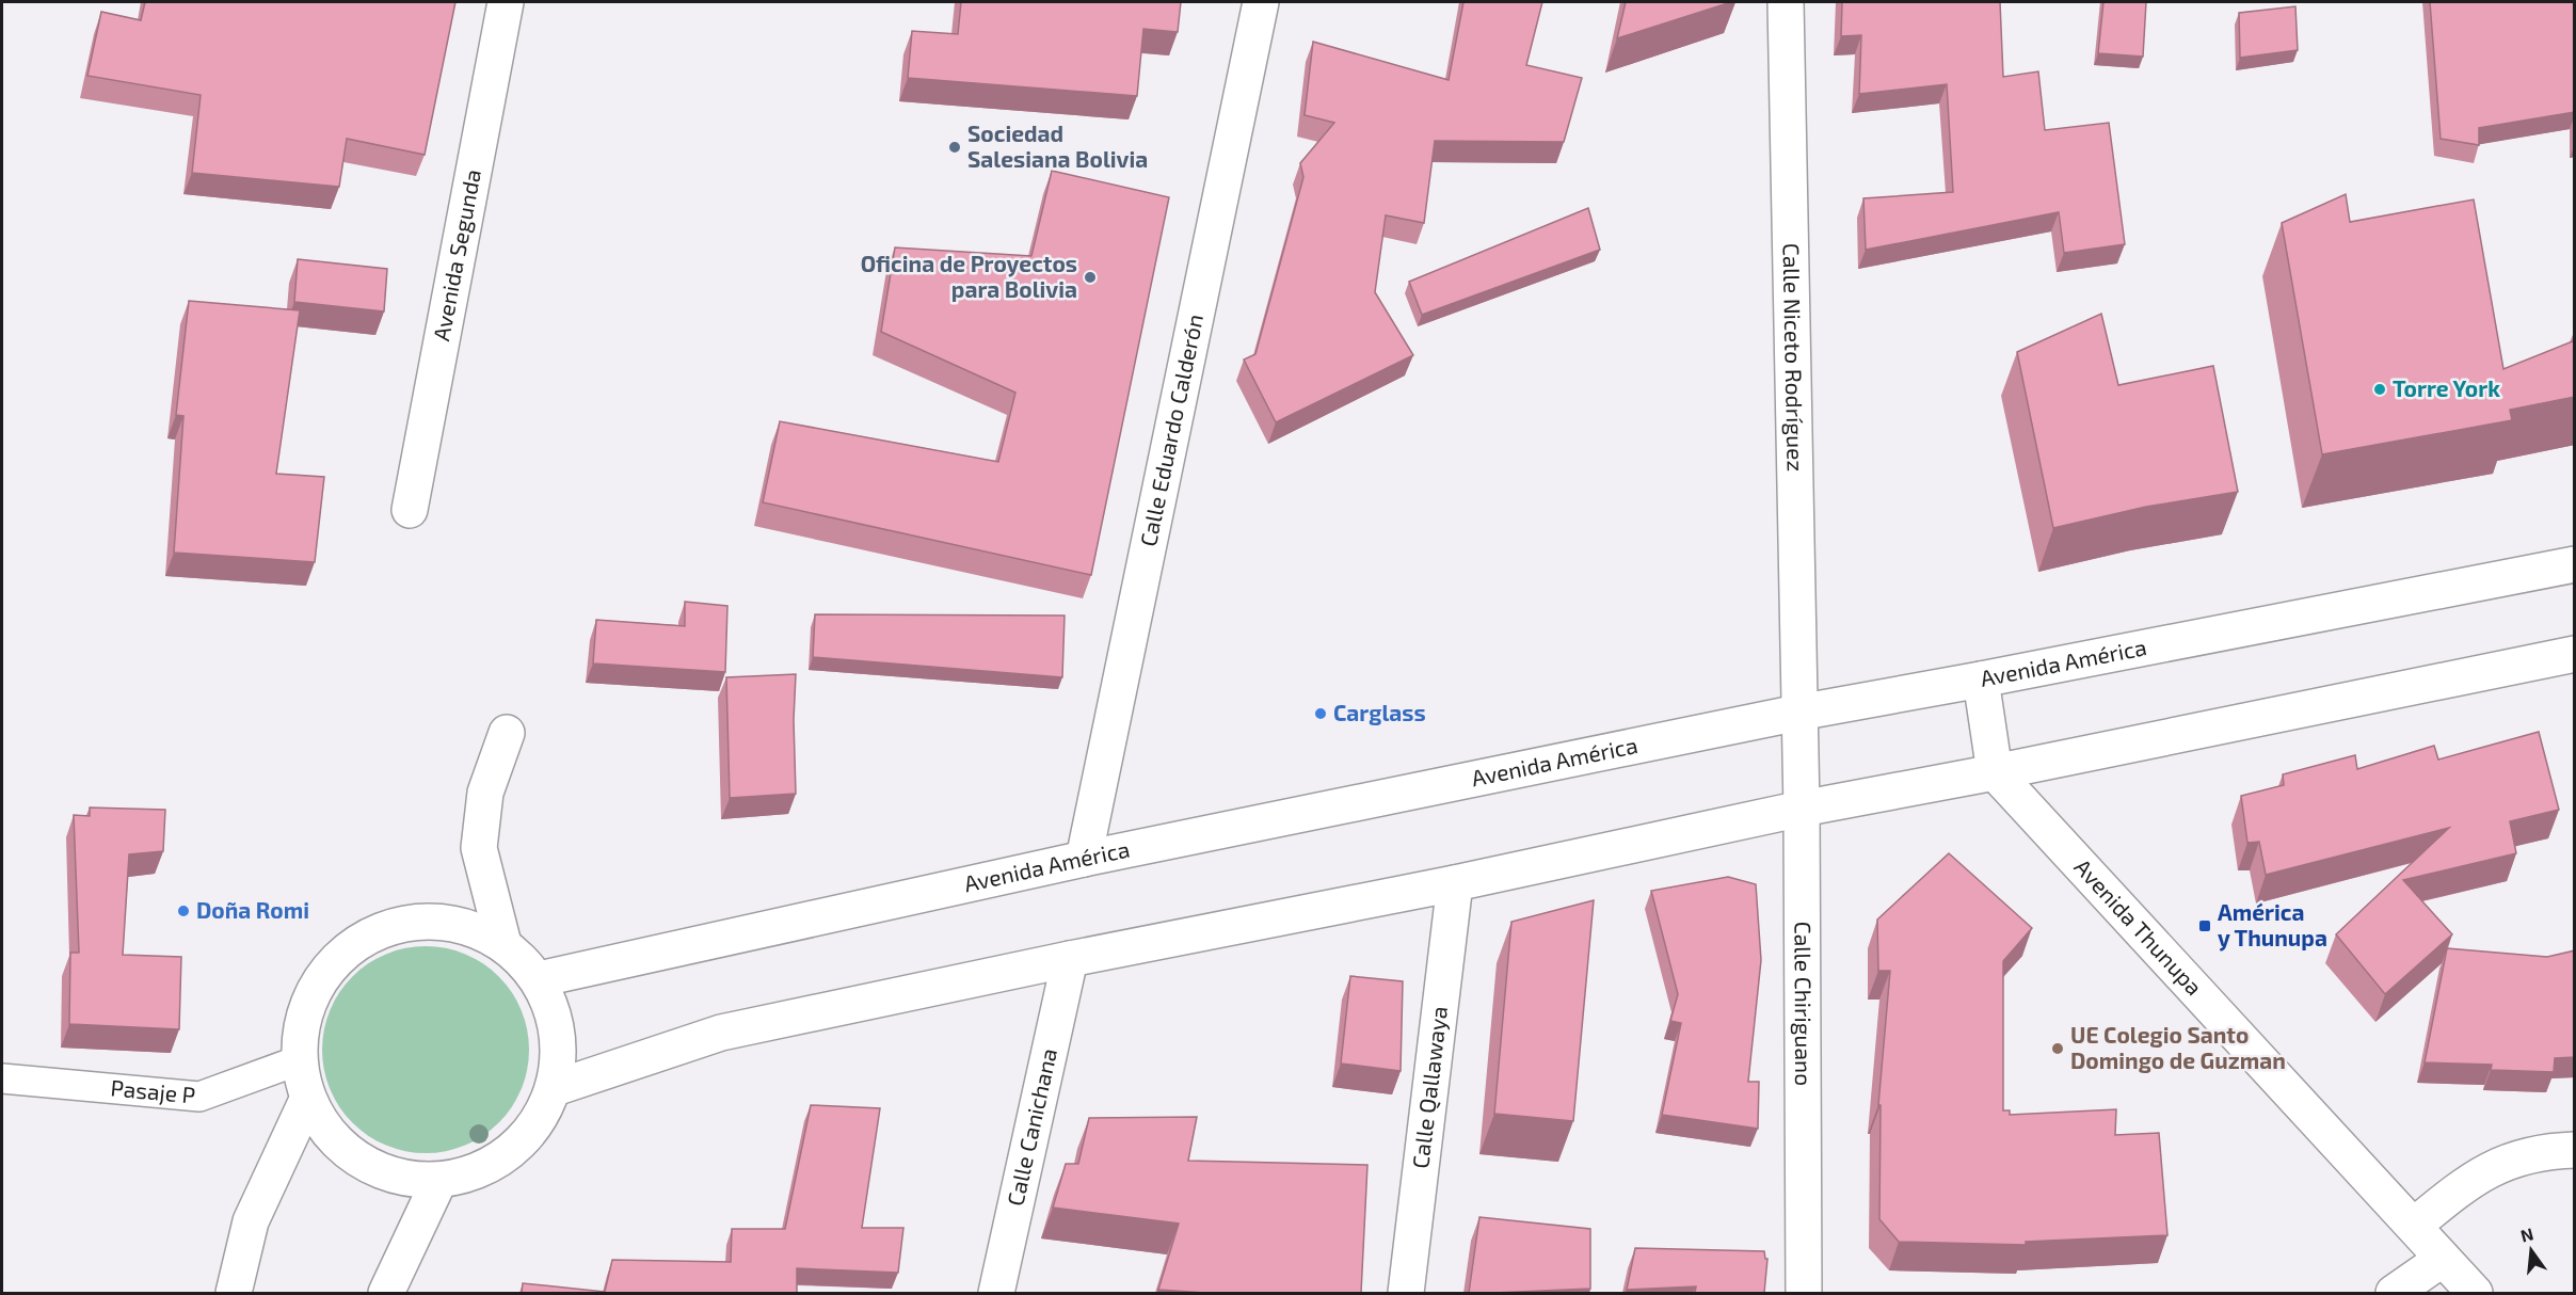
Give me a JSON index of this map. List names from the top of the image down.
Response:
{
  "streets": {
    "main road": [
      "Avenida Segunda",
      "Calle Niceto Rodríguez",
      "Calle Eduardo Calderón",
      "Avenida América",
      "Avenida Thunupa",
      "Calle Chiriguano",
      "Calle Qallawaya",
      "Calle Canichana"
    ],
    "lane": ["Pasaje P"]
  },
  "crossings": [
    ["Calle Niceto Rodríguez", "Avenida América"],
    ["Calle Niceto Rodríguez", "Calle Chiriguano"],
    ["Calle Eduardo Calderón", "Avenida América"],
    ["Avenida América", "Calle Chiriguano"]
  ],
  "places": {
    "other": [
      "Sociedad Salesiana Bolivia",
      "Oficina de Proyectos para Bolivia",
      "Torre York",
      "Carglass",
      "Doña Romi",
      "UE Colegio Santo Domingo de Guzman"
    ],
    "transit": ["América y Thunupa"]
  },
  "north": "top"
}
